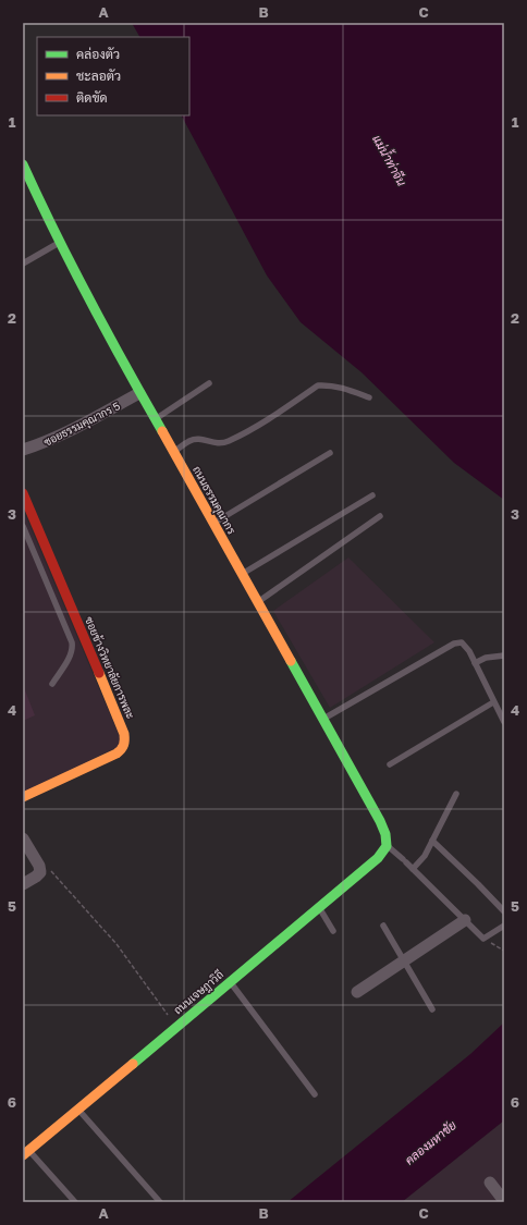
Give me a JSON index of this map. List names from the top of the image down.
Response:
{
  "streets": {
    "street": [
      "ซอยธรรมคุณากร 5",
      "ถนนธรรมคุณากร",
      "ซอยข้างวิทยาลัยการพละ",
      "ถนนเจษฎาวิถี"
    ]
  },
  "crossings": [
    ["ซอยธรรมคุณากร 5", "ถนนธรรมคุณากร"],
    ["ถนนธรรมคุณากร", "ถนนเจษฎาวิถี"]
  ],
  "water": ["แม่น้ำท่าจีน", "คลองมหาชัย"],
  "legend": ["คล่องตัว", "ชะลอตัว", "ติดขัด"],
  "grid": {
    "columns": ["A", "B", "C"],
    "rows": [
      "1",
      "2",
      "3",
      "4",
      "5",
      "6"
    ]
  }
}
